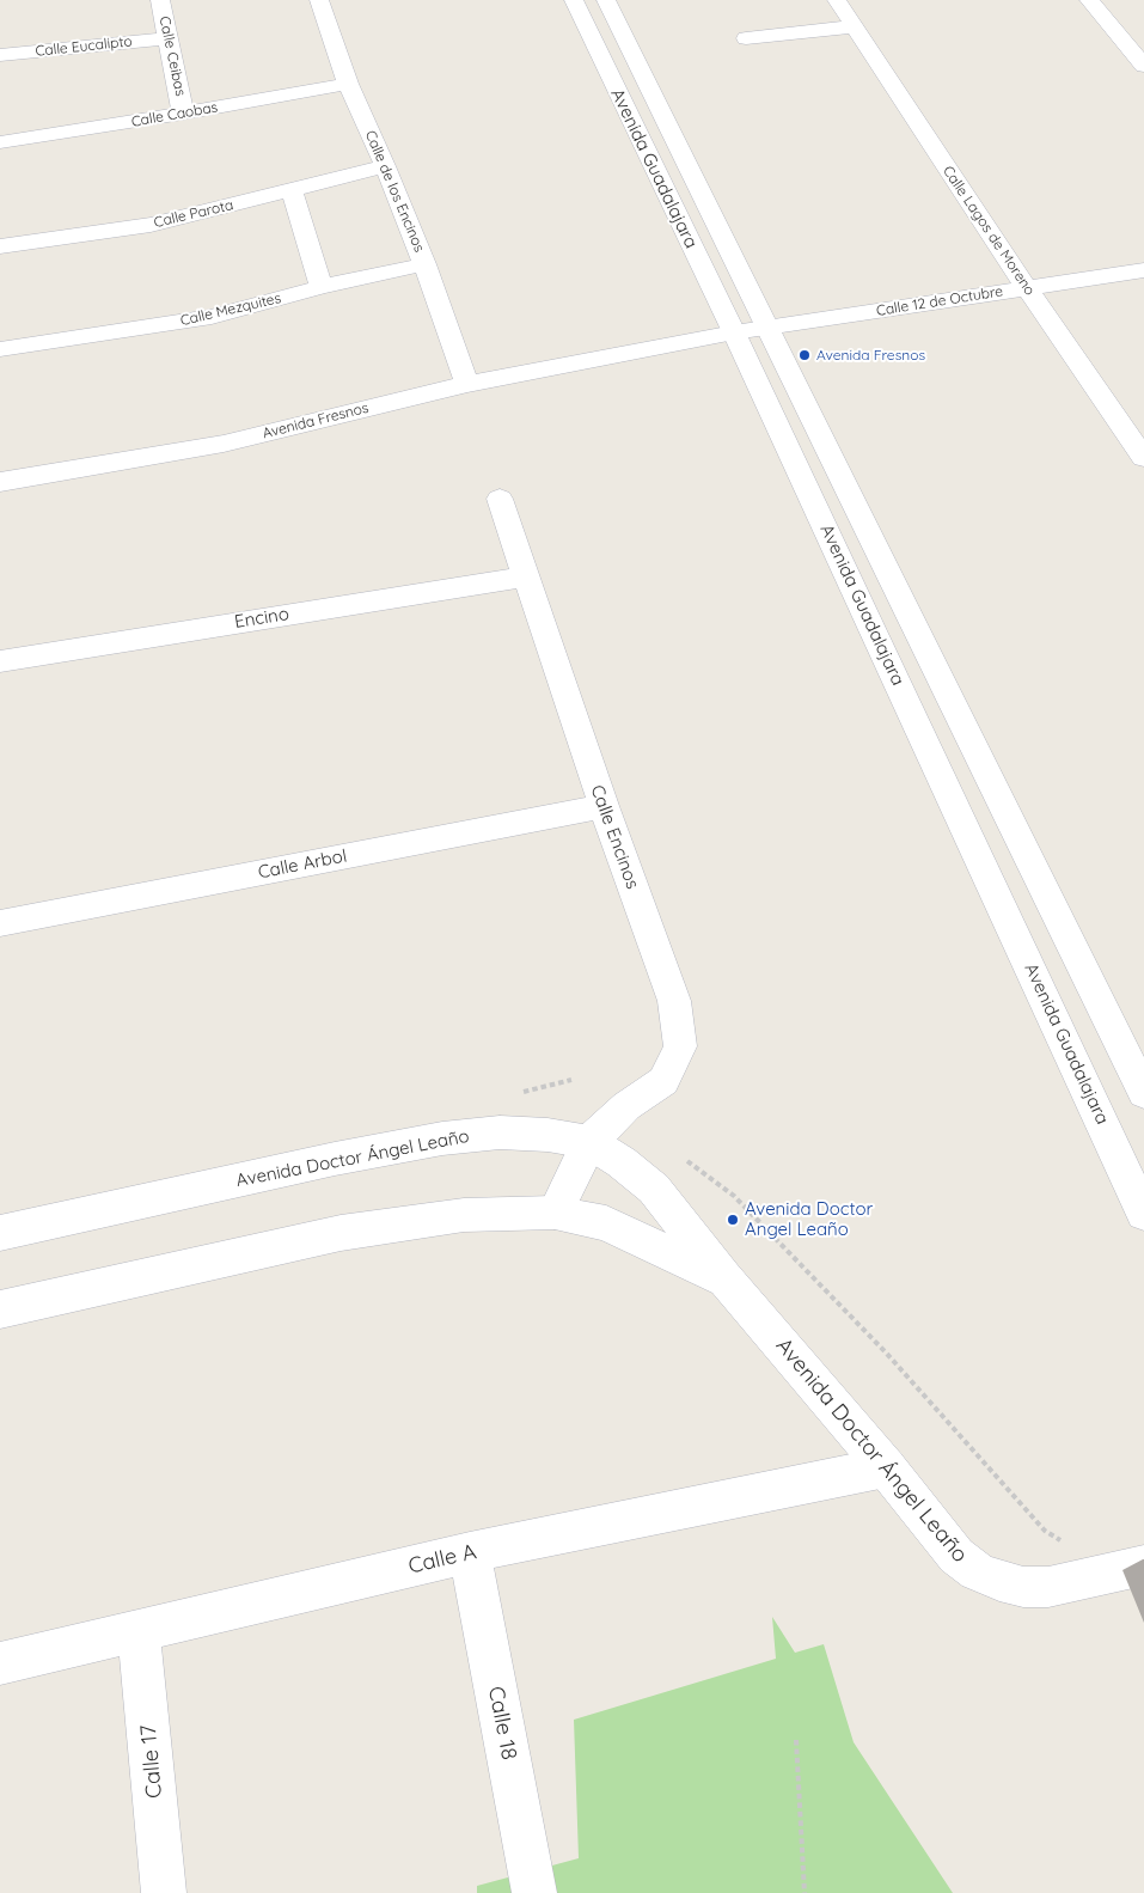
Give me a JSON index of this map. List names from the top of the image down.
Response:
{
  "streets": {
    "street": [
      "Calle Eucalipto",
      "Calle Ceibas",
      "Calle Caobas",
      "Avenida Guadalajara",
      "Calle de los Encinos",
      "Calle Parota",
      "Calle Lagos de Moreno",
      "Calle 12 de Octubre",
      "Calle Mezquites",
      "Avenida Fresnos",
      "Encino",
      "Calle Encinos",
      "Calle Arbol",
      "Avenida Doctor Ángel Leaño",
      "Calle A",
      "Calle 18",
      "Calle 17"
    ]
  },
  "crossings": [
    ["Calle Eucalipto", "Calle Ceibas"],
    ["Calle Ceibas", "Calle Caobas"],
    ["Calle Caobas", "Calle de los Encinos"],
    ["Avenida Guadalajara", "Calle 12 de Octubre"],
    ["Avenida Guadalajara", "Avenida Fresnos"],
    ["Calle de los Encinos", "Calle Parota"],
    ["Calle de los Encinos", "Calle Mezquites"],
    ["Calle de los Encinos", "Avenida Fresnos"],
    ["Calle Lagos de Moreno", "Calle 12 de Octubre"],
    ["Calle 12 de Octubre", "Avenida Fresnos"],
    ["Encino", "Calle Encinos"],
    ["Calle Encinos", "Calle Arbol"],
    ["Calle Encinos", "Avenida Doctor Ángel Leaño"],
    ["Avenida Doctor Ángel Leaño", "Calle A"],
    ["Calle A", "Calle 18"],
    ["Calle A", "Calle 17"]
  ],
  "places": ["Avenida Fresnos", "Avenida Doctor Angel Leaño"]
}
